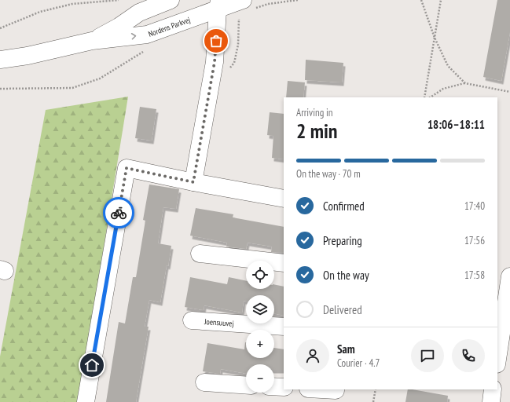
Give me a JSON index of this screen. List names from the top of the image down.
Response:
{
  "streets": {
    "street": ["Nordens Parkvej", "Joensuuvej"]
  },
  "page": {
    "heading": ["2 min", "Arriving in", "18:06–18:11"],
    "panel": ["Sam", "Courier · 4.7"],
    "bar": "On the way · 70 m",
    "list": [
      ["Confirmed", "17:40"],
      ["Preparing", "17:56"],
      ["On the way", "17:58"],
      "Delivered"
    ],
    "map_buttons": ["+", "−"]
  }
}
